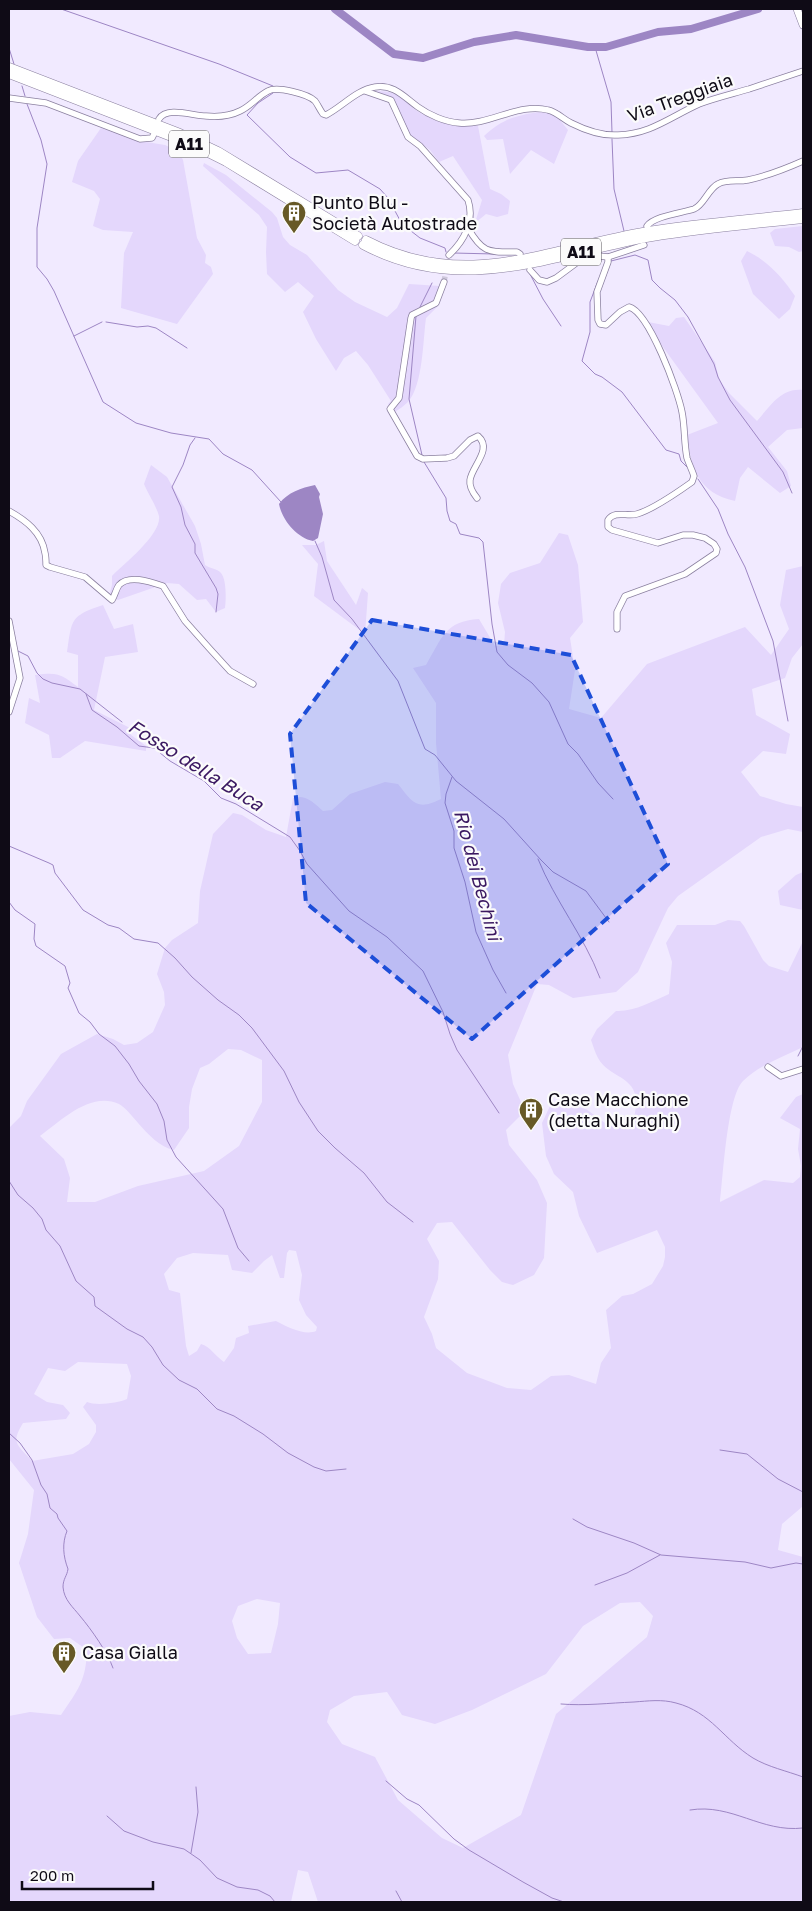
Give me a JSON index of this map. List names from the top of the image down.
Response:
{
  "streets": {
    "highway": ["A11"],
    "street": ["Via Treggiaia"]
  },
  "water": ["Fosso della Buca", "Rio dei Bechini"],
  "places": {
    "building": ["Punto Blu - Società Autostrade", "Case Macchione (detta Nuraghi)", "Casa Gialla"]
  },
  "scale_bar": "200 m"
}
